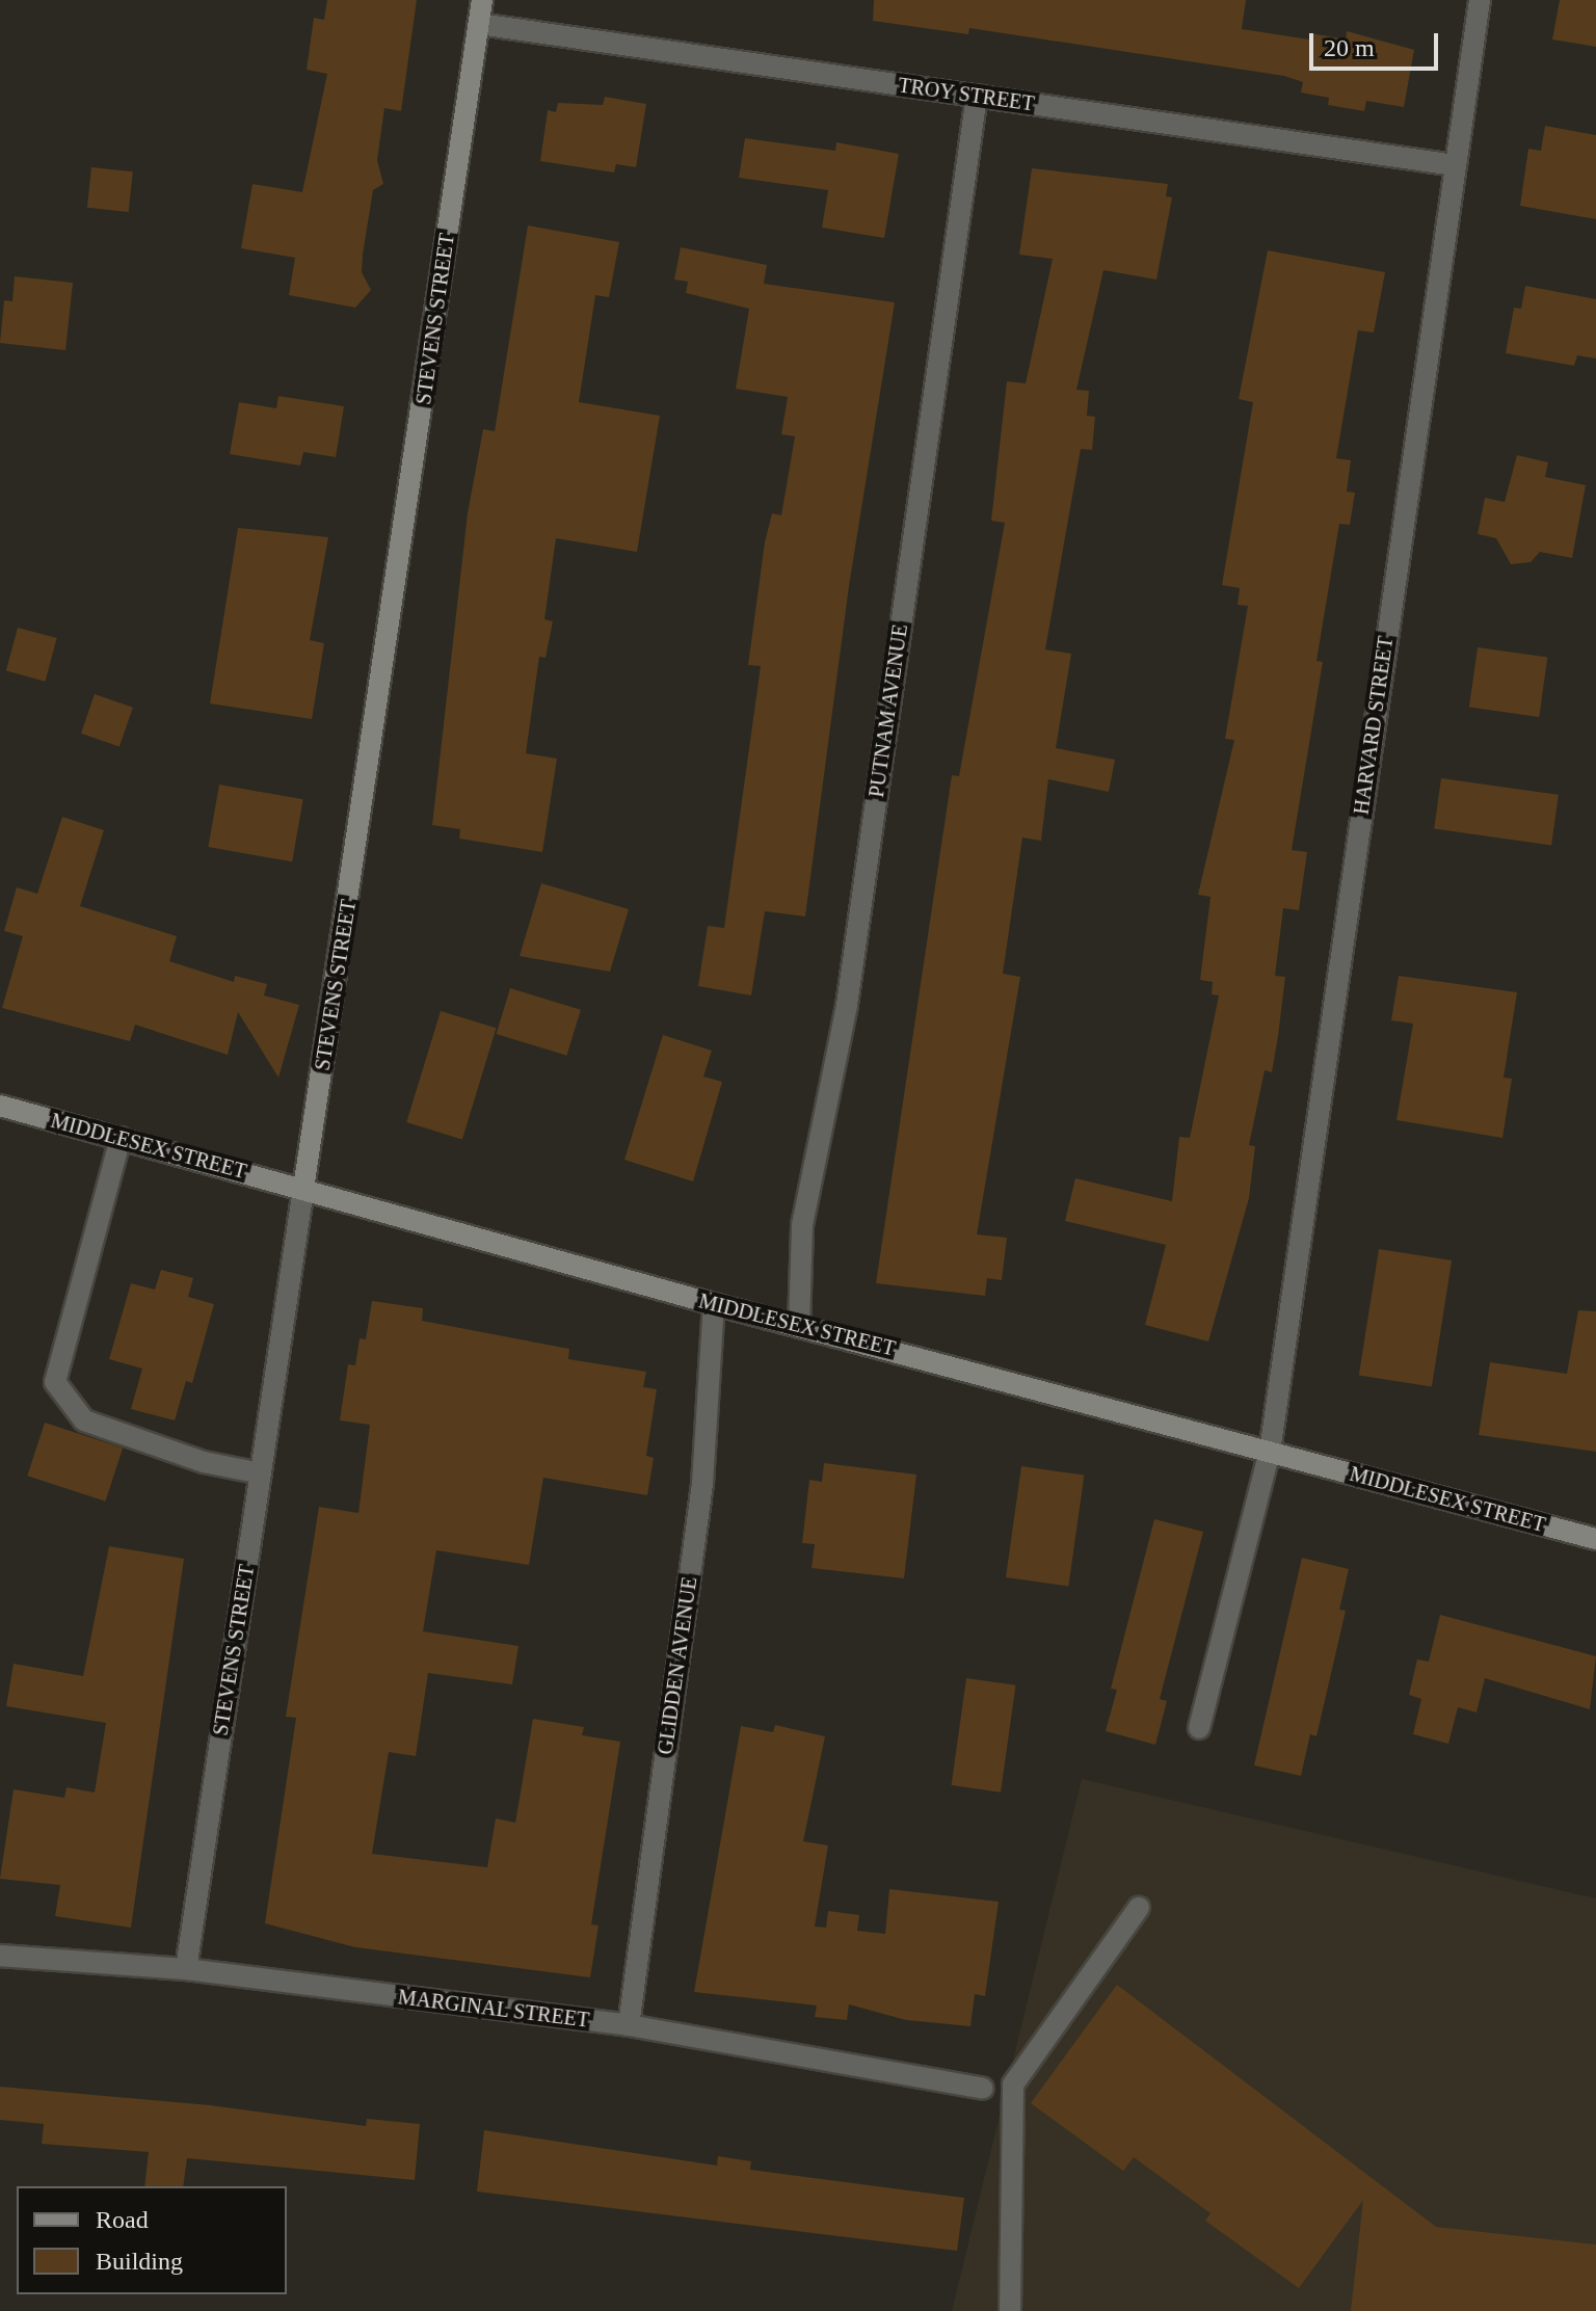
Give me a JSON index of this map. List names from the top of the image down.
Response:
{
  "streets": {
    "main road": ["STEVENS STREET", "MIDDLESEX STREET"],
    "street": [
      "TROY STREET",
      "PUTNAM AVENUE",
      "HARVARD STREET",
      "GLIDDEN AVENUE",
      "MARGINAL STREET"
    ]
  },
  "crossings": [
    ["TROY STREET", "STEVENS STREET"],
    ["TROY STREET", "PUTNAM AVENUE"],
    ["TROY STREET", "HARVARD STREET"],
    ["STEVENS STREET", "MIDDLESEX STREET"],
    ["STEVENS STREET", "MARGINAL STREET"],
    ["PUTNAM AVENUE", "MIDDLESEX STREET"],
    ["HARVARD STREET", "MIDDLESEX STREET"],
    ["MIDDLESEX STREET", "GLIDDEN AVENUE"],
    ["GLIDDEN AVENUE", "MARGINAL STREET"]
  ],
  "legend": ["Road", "Building"],
  "scale_bar": "20 m"
}
